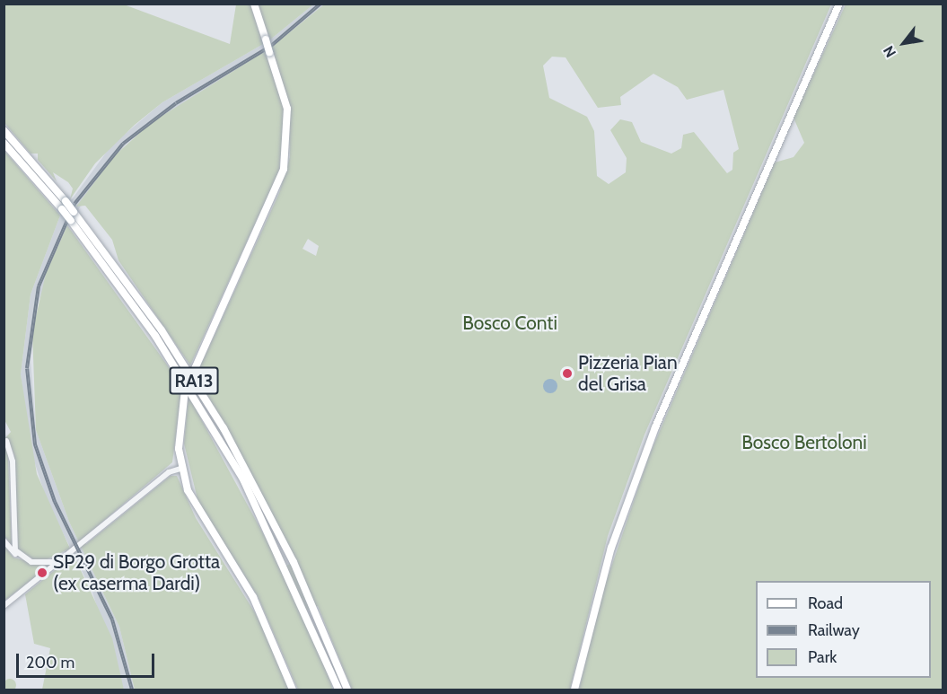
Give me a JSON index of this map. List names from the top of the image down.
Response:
{
  "streets": {
    "highway": ["RA13"]
  },
  "parks": ["Bosco Conti", "Bosco Bertoloni"],
  "places": ["Pizzeria Pian del Grisa", "SP29 di Borgo Grotta (ex caserma Dardi)"],
  "legend": ["Road", "Railway", "Park"],
  "scale_bar": "200 m",
  "north": "bottom left"
}
